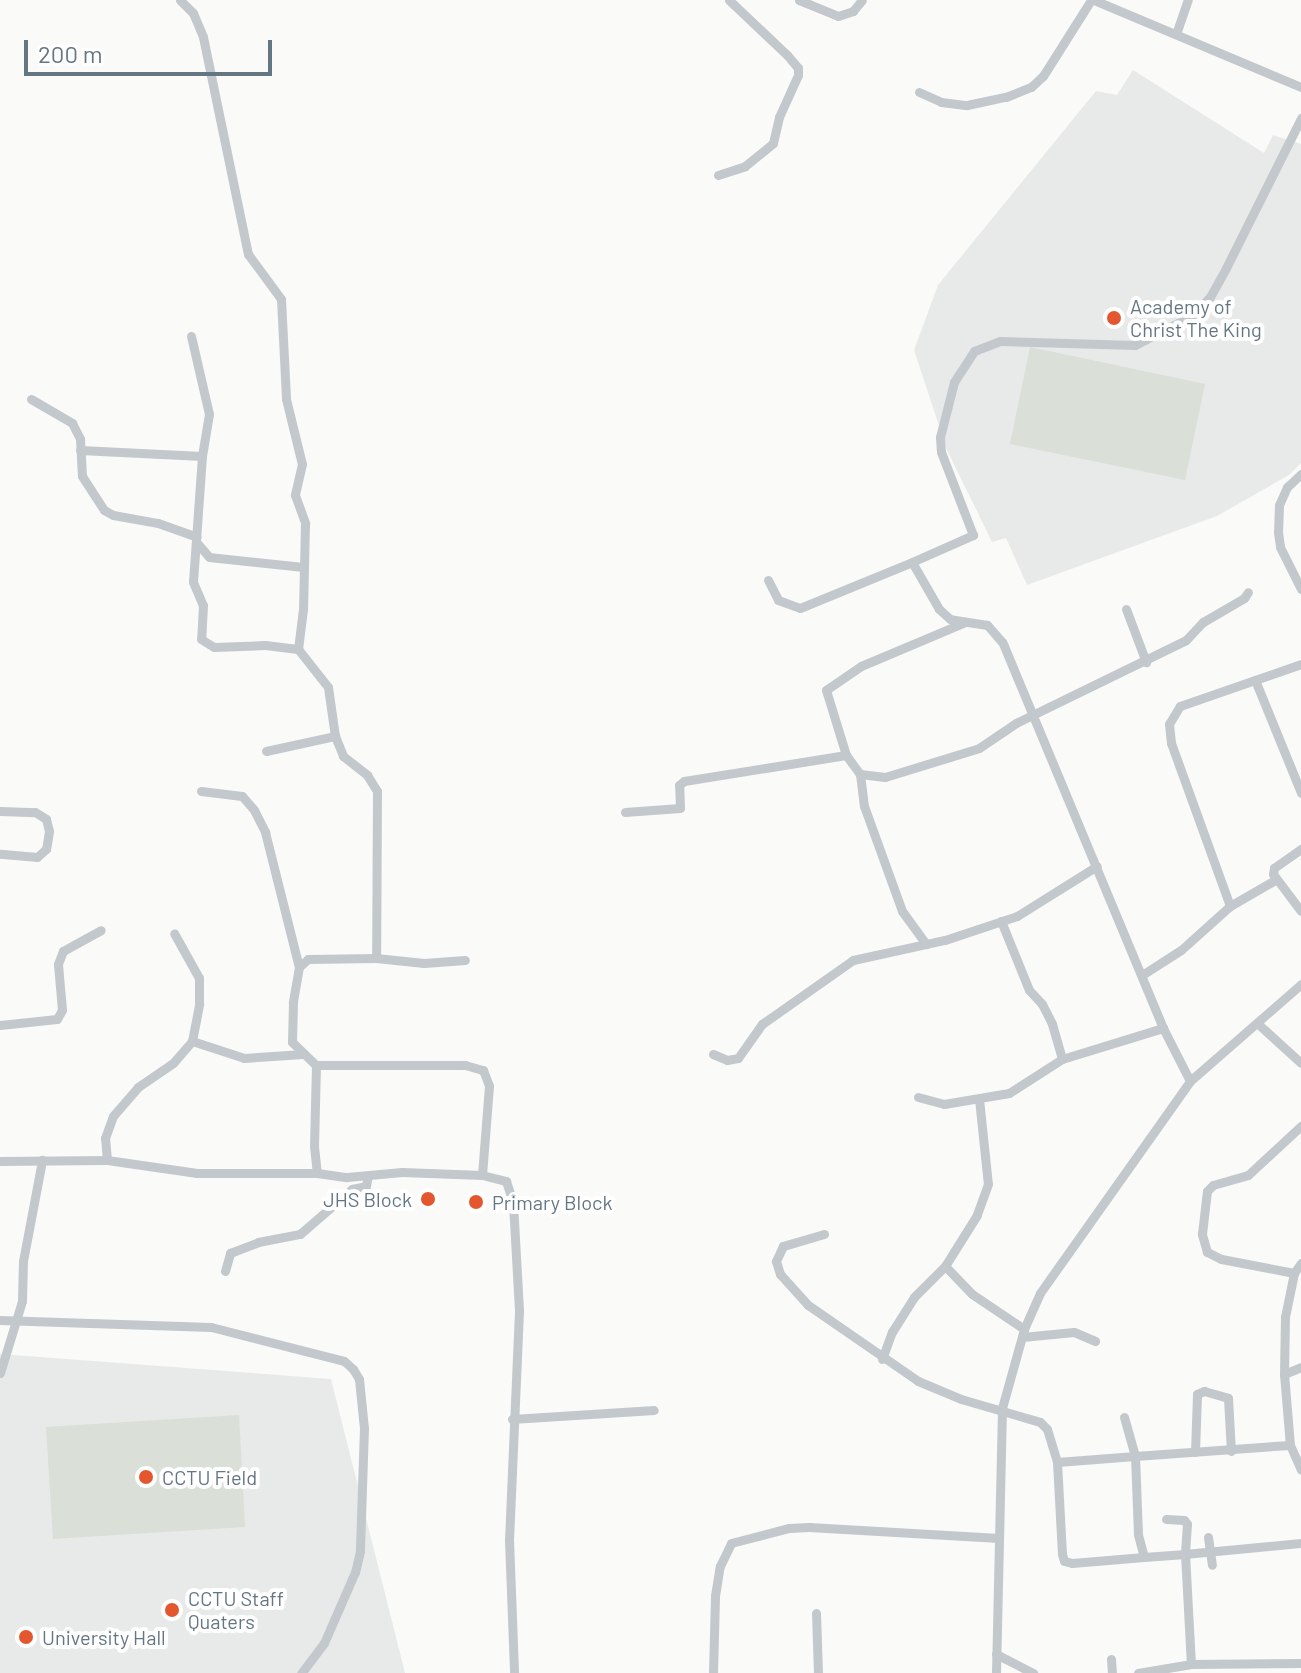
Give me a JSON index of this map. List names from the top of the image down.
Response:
{
  "places": [
    "Academy of Christ The King",
    "JHS Block",
    "Primary Block",
    "CCTU Field",
    "CCTU Staff Quaters",
    "University Hall"
  ],
  "scale_bar": "200 m"
}
